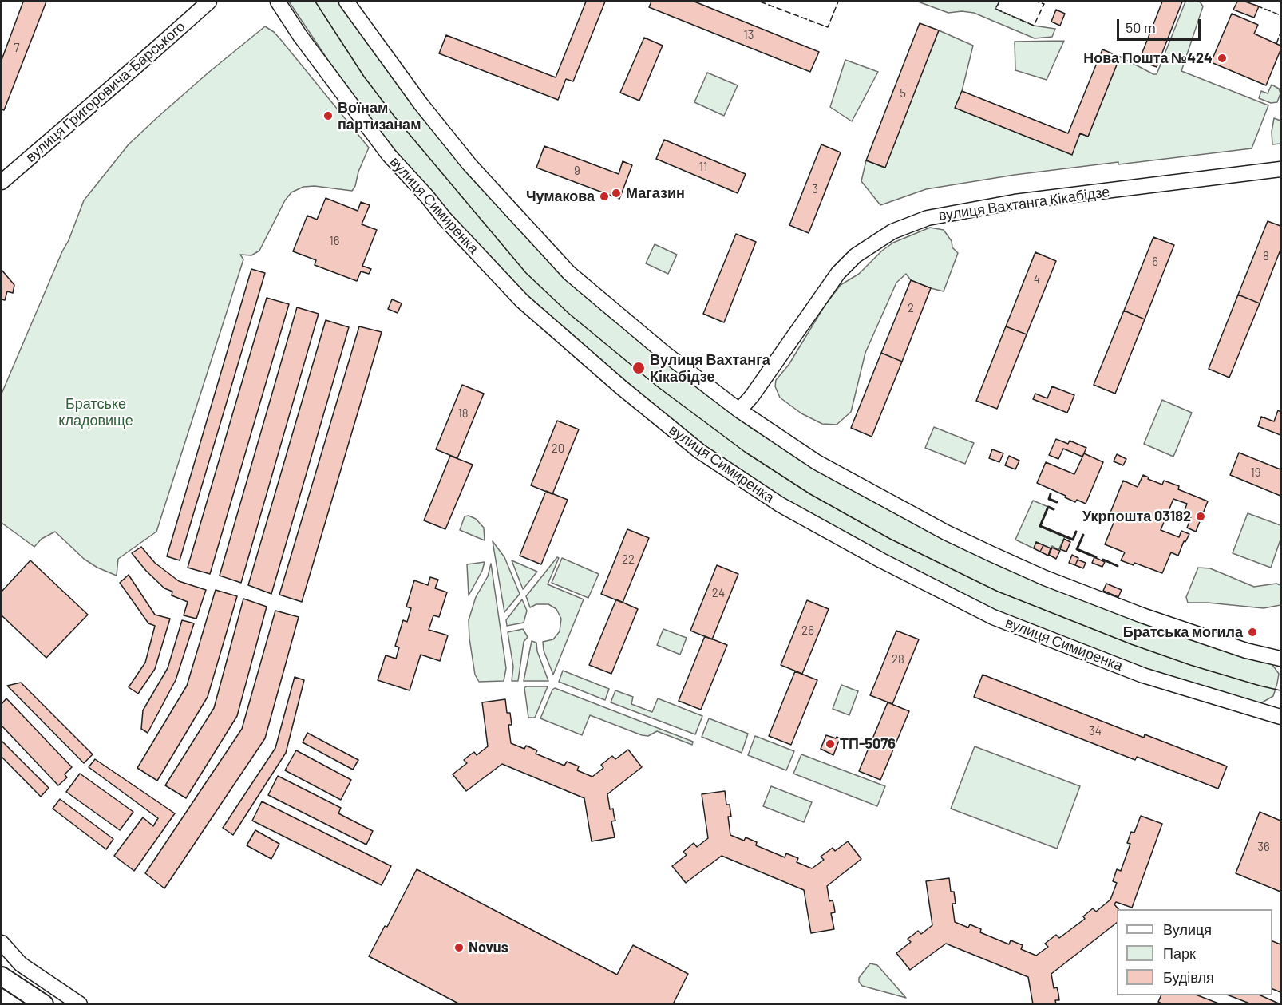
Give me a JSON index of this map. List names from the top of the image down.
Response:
{
  "streets": {
    "street": ["вулиця Григоровича-Барського", "вулиця Вахтанга Кікабідзе", "вулиця Симиренка"]
  },
  "parks": ["Братське кладовище"],
  "places": [
    "Нова Пошта №424",
    "Воїнам партизанам",
    "Магазин",
    "Чумакова",
    "Вулиця Вахтанга Кікабідзе",
    "Укрпошта 03182",
    "Братська могила",
    "ТП-5076",
    "Novus"
  ],
  "house_numbers": [
    "13",
    "7",
    "5",
    "11",
    "9",
    "3",
    "16",
    "8",
    "6",
    "4",
    "2",
    "18",
    "20",
    "19",
    "22",
    "24",
    "26",
    "28",
    "34",
    "36"
  ],
  "legend": ["Вулиця", "Парк", "Будівля"],
  "scale_bar": "50 m"
}
